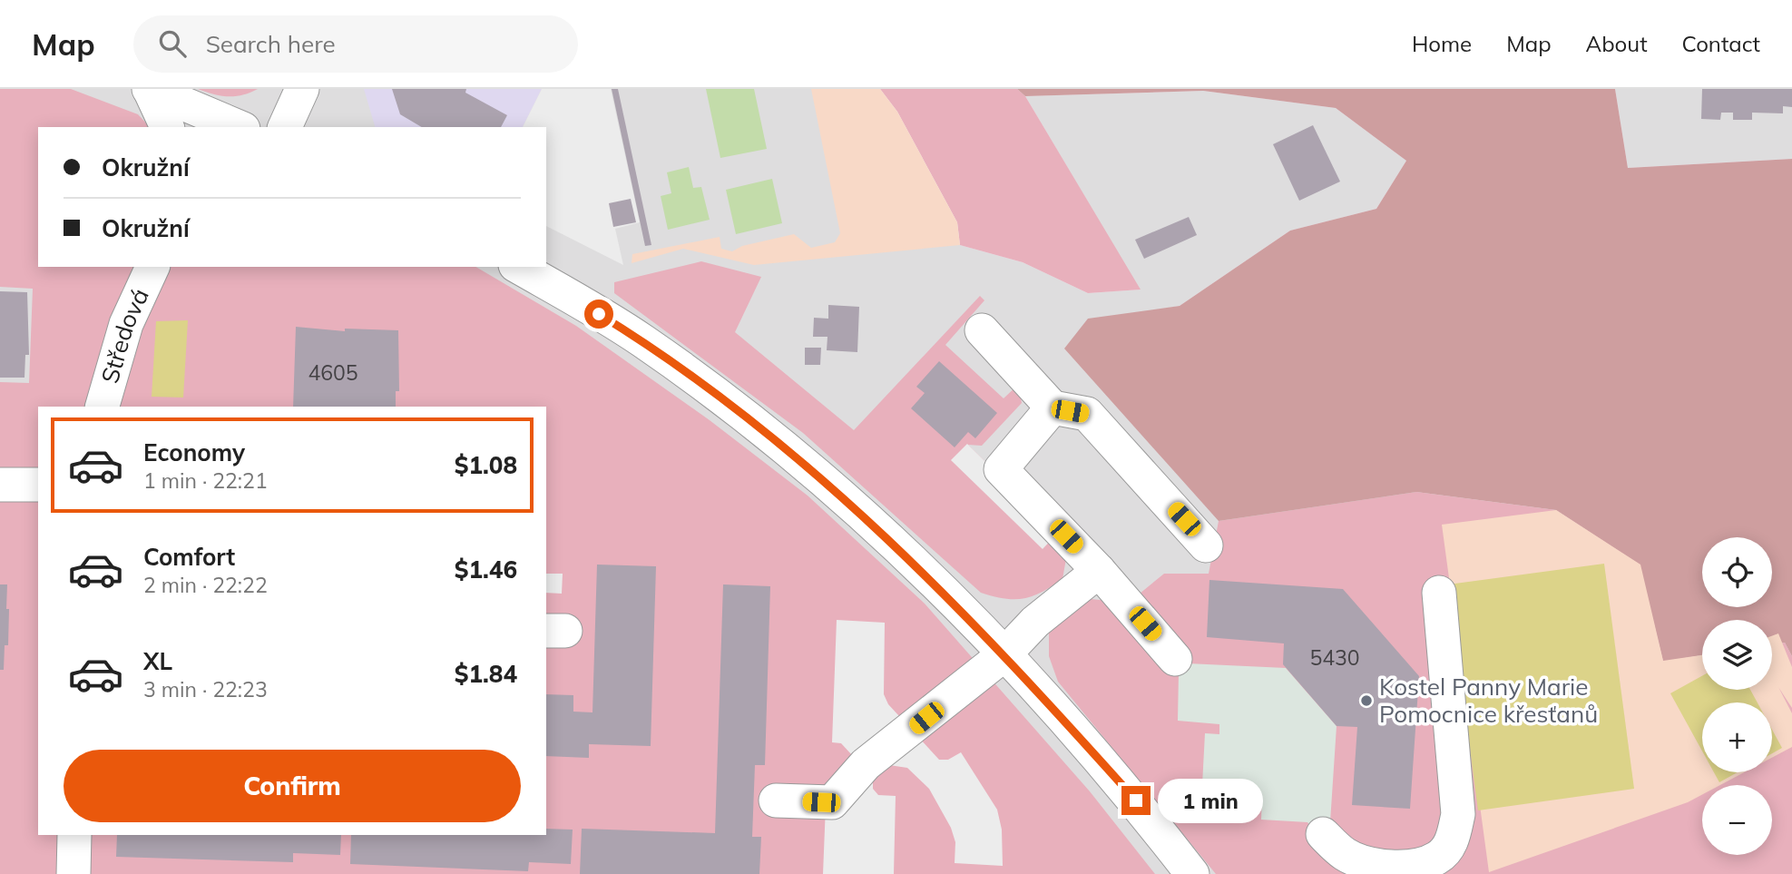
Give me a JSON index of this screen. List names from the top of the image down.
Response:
{
  "streets": {
    "street": ["Středová"]
  },
  "places": ["Kostel Panny Marie Pomocnice křesťanů"],
  "house_numbers": ["4605", "5430"],
  "page": {
    "header": "Map",
    "search": "Search here",
    "nav": [
      "Home",
      "Map",
      "About",
      "Contact"
    ],
    "banner": ["Okružní", "Okružní"],
    "list": [
      {
        "name": "Economy",
        "note": "1 min · 22:21",
        "value": "$1.08"
      },
      {
        "name": "Comfort",
        "note": "2 min · 22:22",
        "value": "$1.46"
      },
      {
        "name": "XL",
        "note": "3 min · 22:23",
        "value": "$1.84"
      }
    ],
    "map_buttons": ["+", "−"],
    "buttons": "Confirm",
    "bubble": "1 min"
  }
}
